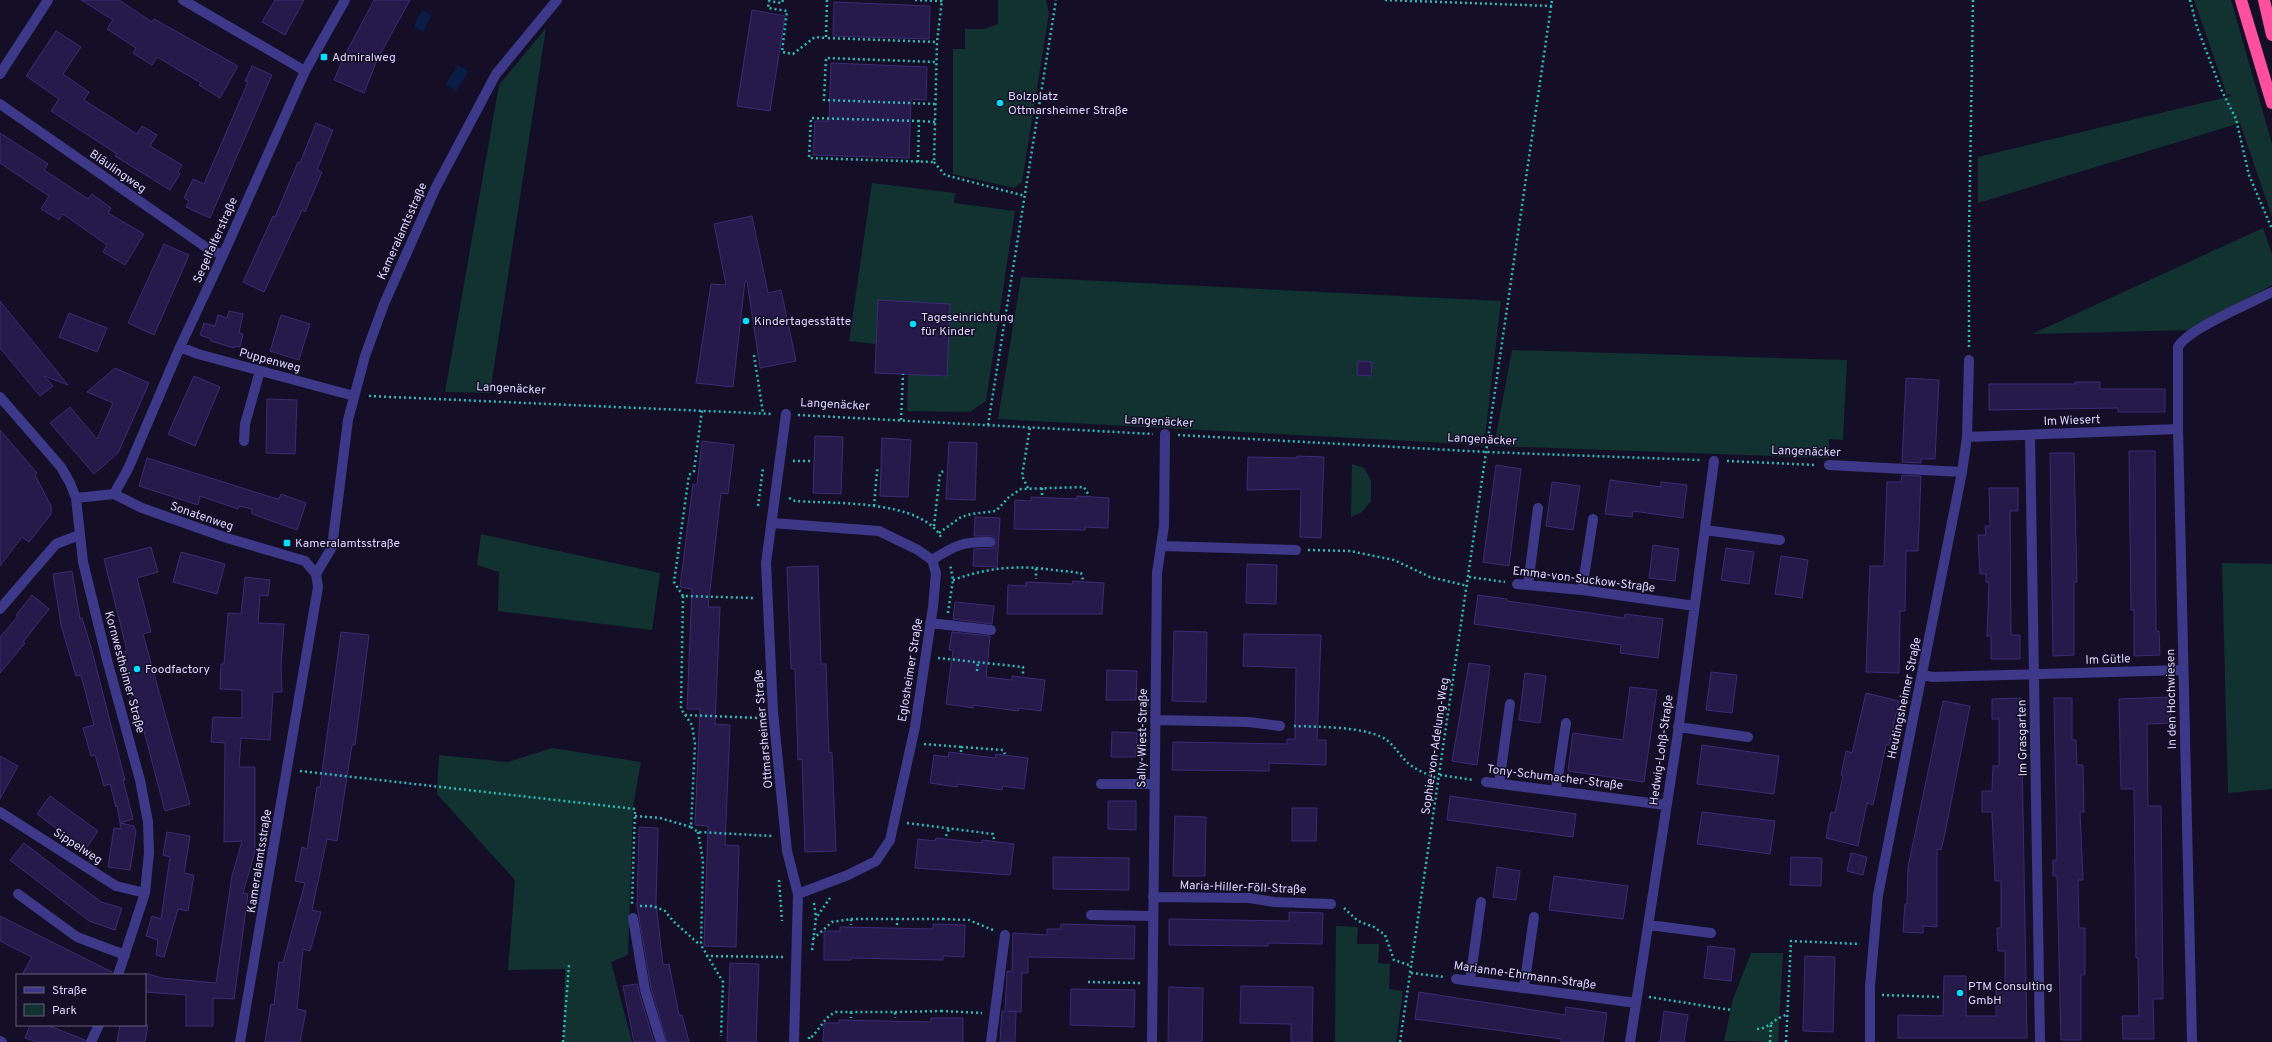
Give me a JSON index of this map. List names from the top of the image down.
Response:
{
  "streets": {
    "street": [
      "Bläulingweg",
      "Kameralamtsstraße",
      "Segelfalterstraße",
      "Puppenweg",
      "Langenäcker",
      "Im Wiesert",
      "Sonatenweg",
      "Emma-von-Suckow-Straße",
      "Im Gütle",
      "Eglosheimer Straße",
      "Kornwestheimer Straße",
      "Heutingsheimer Straße",
      "In den Hochwiesen",
      "Ottmarsheimer Straße",
      "Sally-Wiest-Straße",
      "Im Grasgarten",
      "Hedwig-Lohß-Straße",
      "Tony-Schumacher-Straße",
      "Sippelweg",
      "Maria-Hiller-Föll-Straße",
      "Marianne-Ehrmann-Straße"
    ],
    "path": ["Sophie-von-Adelung-Weg"]
  },
  "crossings": [
    ["Bläulingweg", "Segelfalterstraße"],
    ["Kameralamtsstraße", "Puppenweg"],
    ["Kameralamtsstraße", "Langenäcker"],
    ["Kameralamtsstraße", "Sonatenweg"],
    ["Segelfalterstraße", "Puppenweg"],
    ["Segelfalterstraße", "Sonatenweg"],
    ["Puppenweg", "Langenäcker"],
    ["Langenäcker", "Heutingsheimer Straße"],
    ["Langenäcker", "Ottmarsheimer Straße"],
    ["Langenäcker", "Sally-Wiest-Straße"],
    ["Langenäcker", "Sophie-von-Adelung-Weg"],
    ["Langenäcker", "Hedwig-Lohß-Straße"],
    ["Im Wiesert", "Heutingsheimer Straße"],
    ["Im Wiesert", "In den Hochwiesen"],
    ["Im Wiesert", "Im Grasgarten"],
    ["Emma-von-Suckow-Straße", "Sophie-von-Adelung-Weg"],
    ["Emma-von-Suckow-Straße", "Hedwig-Lohß-Straße"],
    ["Im Gütle", "Heutingsheimer Straße"],
    ["Im Gütle", "In den Hochwiesen"],
    ["Im Gütle", "Im Grasgarten"],
    ["Eglosheimer Straße", "Ottmarsheimer Straße"],
    ["Kornwestheimer Straße", "Sippelweg"],
    ["Sally-Wiest-Straße", "Maria-Hiller-Föll-Straße"],
    ["Sophie-von-Adelung-Weg", "Tony-Schumacher-Straße"],
    ["Sophie-von-Adelung-Weg", "Marianne-Ehrmann-Straße"],
    ["Hedwig-Lohß-Straße", "Tony-Schumacher-Straße"],
    ["Hedwig-Lohß-Straße", "Marianne-Ehrmann-Straße"]
  ],
  "places": {
    "transit": ["Admiralweg", "Kameralamtsstraße"],
    "other": [
      "Bolzplatz Ottmarsheimer Straße",
      "Kindertagesstätte",
      "Tageseinrichtung für Kinder",
      "Foodfactory",
      "PTM Consulting GmbH"
    ]
  },
  "legend": ["Straße", "Park"]
}
